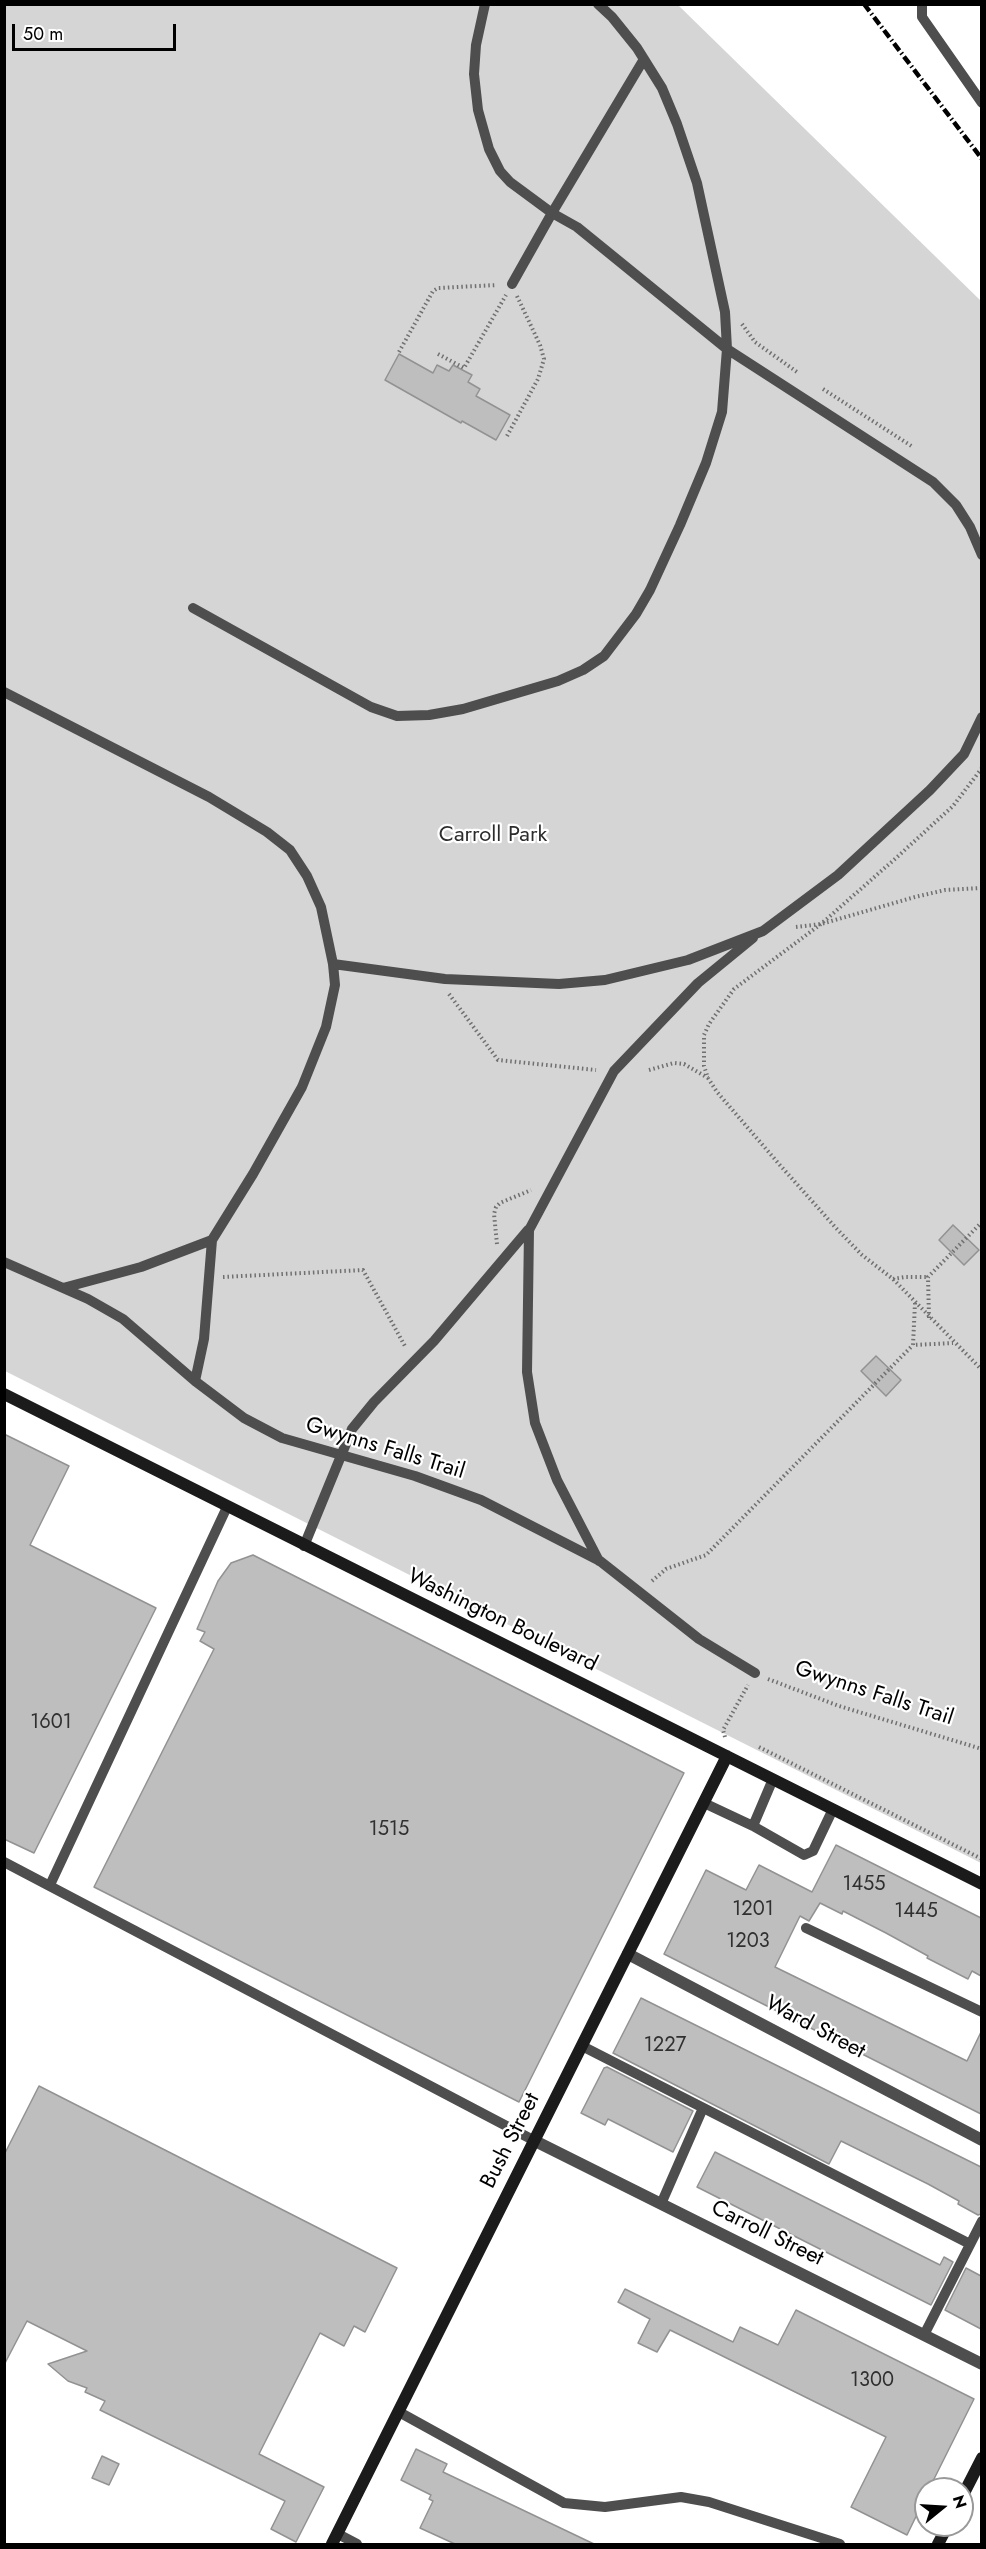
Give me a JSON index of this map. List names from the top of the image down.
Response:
{
  "streets": {
    "main road": ["Washington Boulevard", "Bush Street"],
    "street": ["Ward Street", "Carroll Street"],
    "lane": ["Gwynns Falls Trail"]
  },
  "crossings": [
    ["Washington Boulevard", "Bush Street"],
    ["Ward Street", "Bush Street"],
    ["Bush Street", "Carroll Street"]
  ],
  "parks": ["Carroll Park"],
  "house_numbers": [
    "1601",
    "1515",
    "1455",
    "1201",
    "1445",
    "1203",
    "1227",
    "1300"
  ],
  "scale_bar": "50 m",
  "north": "right"
}
